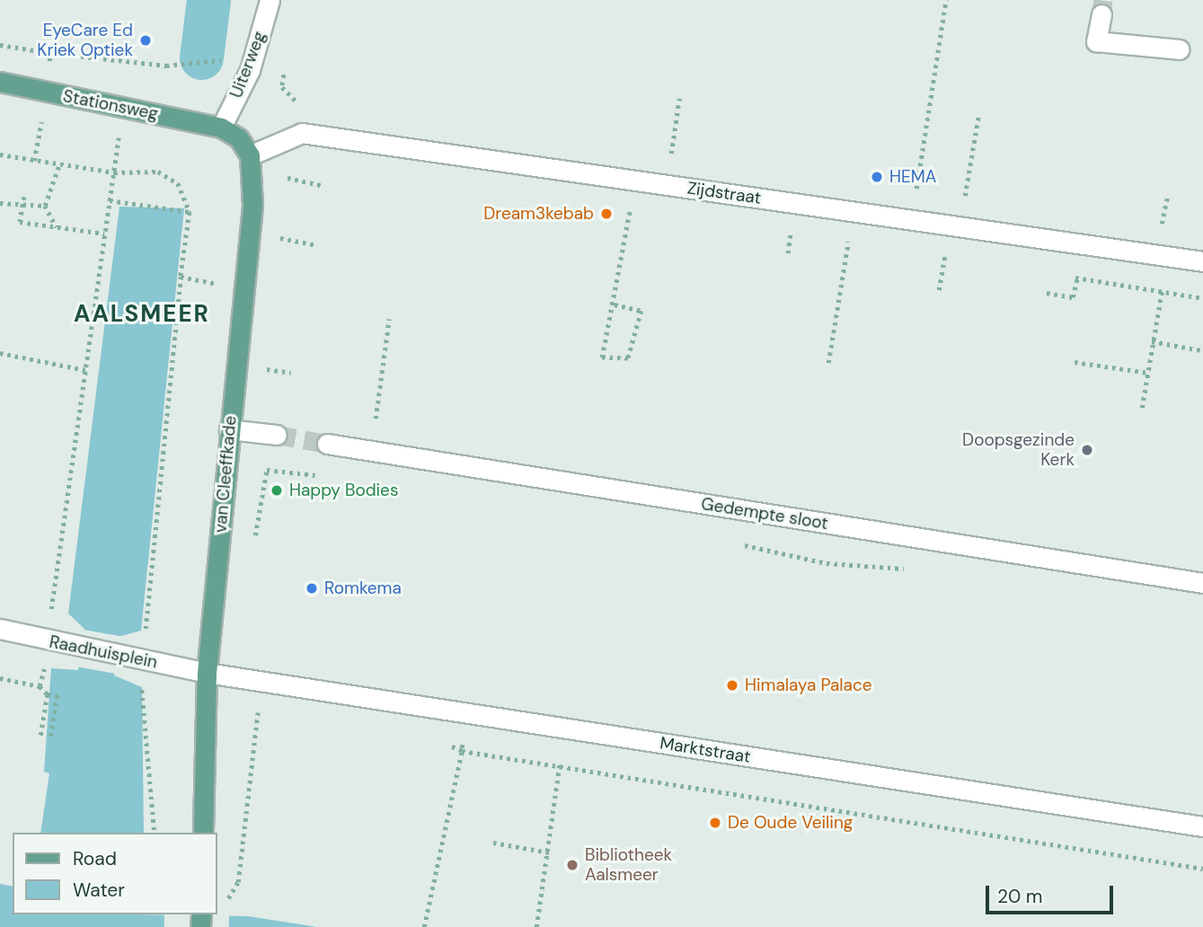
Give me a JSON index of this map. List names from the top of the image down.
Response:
{
  "streets": {
    "main road": ["Stationsweg", "van Cleeffkade"],
    "street": [
      "Uiterweg",
      "Zijdstraat",
      "Gedempte sloot",
      "Raadhuisplein",
      "Marktstraat"
    ]
  },
  "crossings": [
    ["Uiterweg", "Stationsweg"],
    ["Zijdstraat", "van Cleeffkade"],
    ["van Cleeffkade", "Raadhuisplein"],
    ["van Cleeffkade", "Marktstraat"],
    ["Raadhuisplein", "Marktstraat"]
  ],
  "districts": ["AALSMEER"],
  "places": [
    "EyeCare Ed Kriek Optiek",
    "HEMA",
    "Dream3kebab",
    "Doopsgezinde Kerk",
    "Happy Bodies",
    "Romkema",
    "Himalaya Palace",
    "De Oude Veiling",
    "Bibliotheek Aalsmeer"
  ],
  "legend": ["Road", "Water"],
  "scale_bar": "20 m"
}
